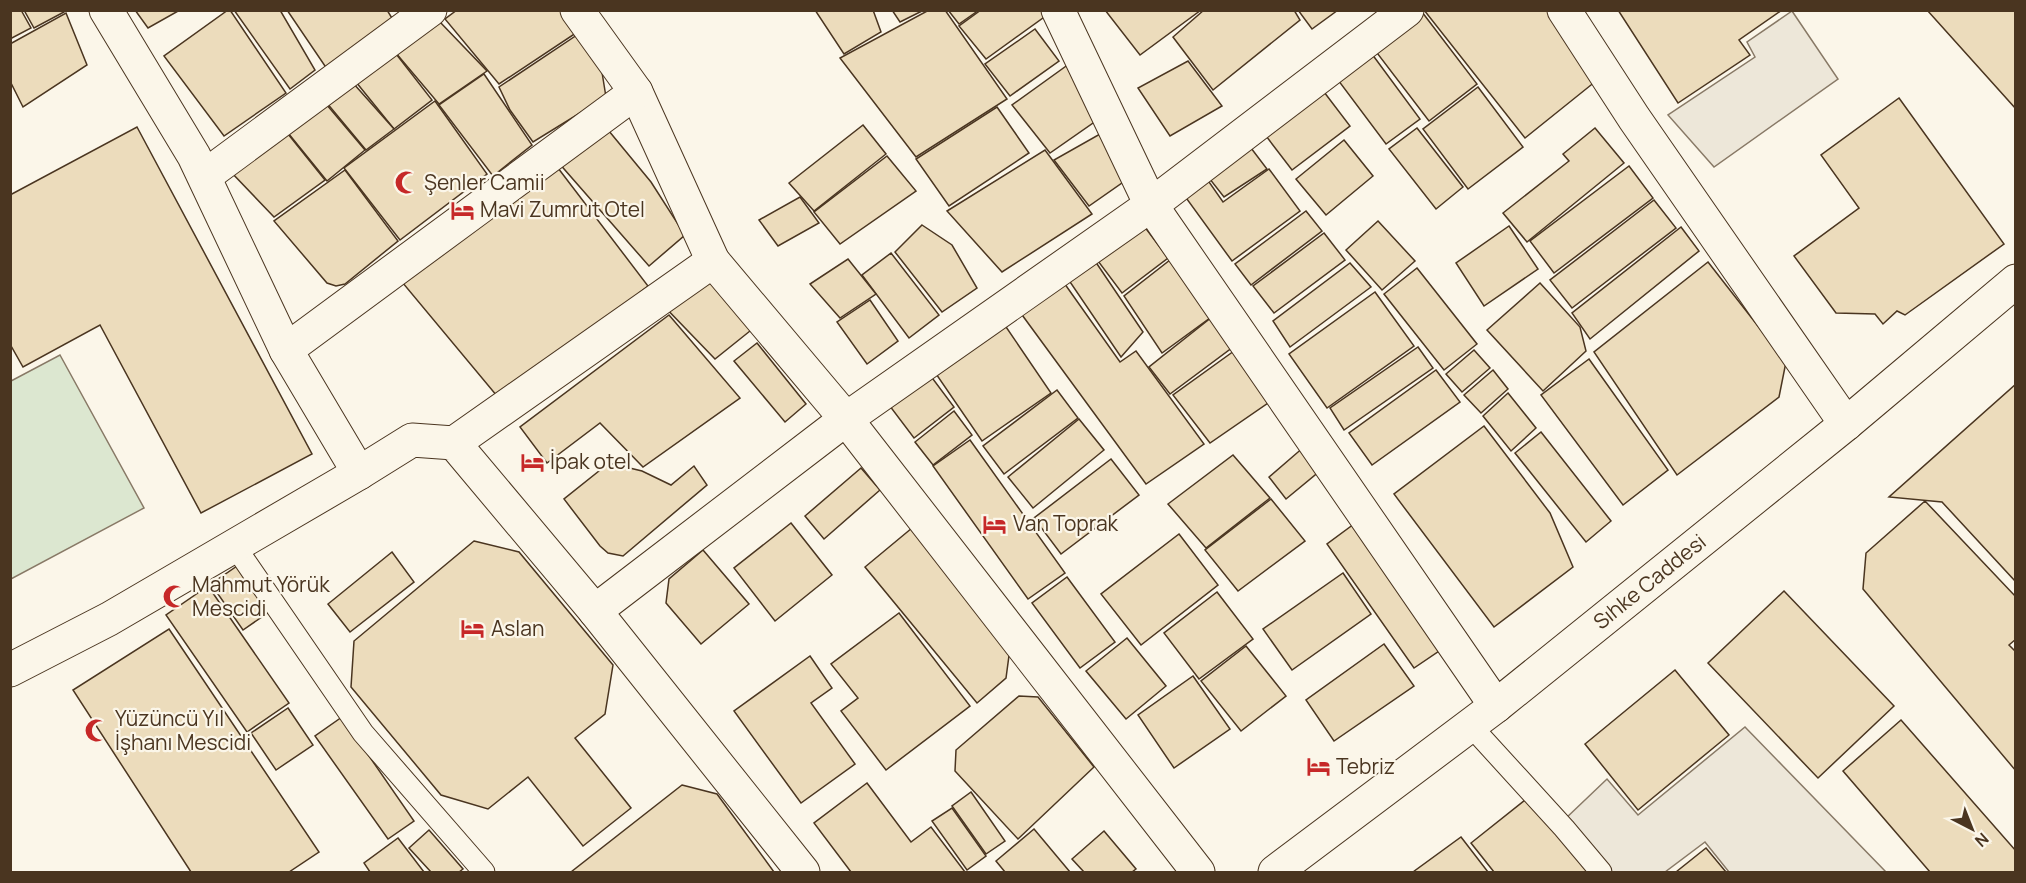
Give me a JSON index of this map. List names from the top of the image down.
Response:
{
  "streets": {
    "street": ["Sıhke Caddesi"]
  },
  "places": {
    "mosque": ["Şenler Camii", "Mahmut Yörük Mescidi", "Yüzüncü Yıl İşhanı Mescidi"],
    "hotel": [
      "Mavi Zumrut Otel",
      "İpak otel",
      "Van Toprak",
      "Aslan",
      "Tebriz"
    ]
  },
  "north": "bottom right"
}
